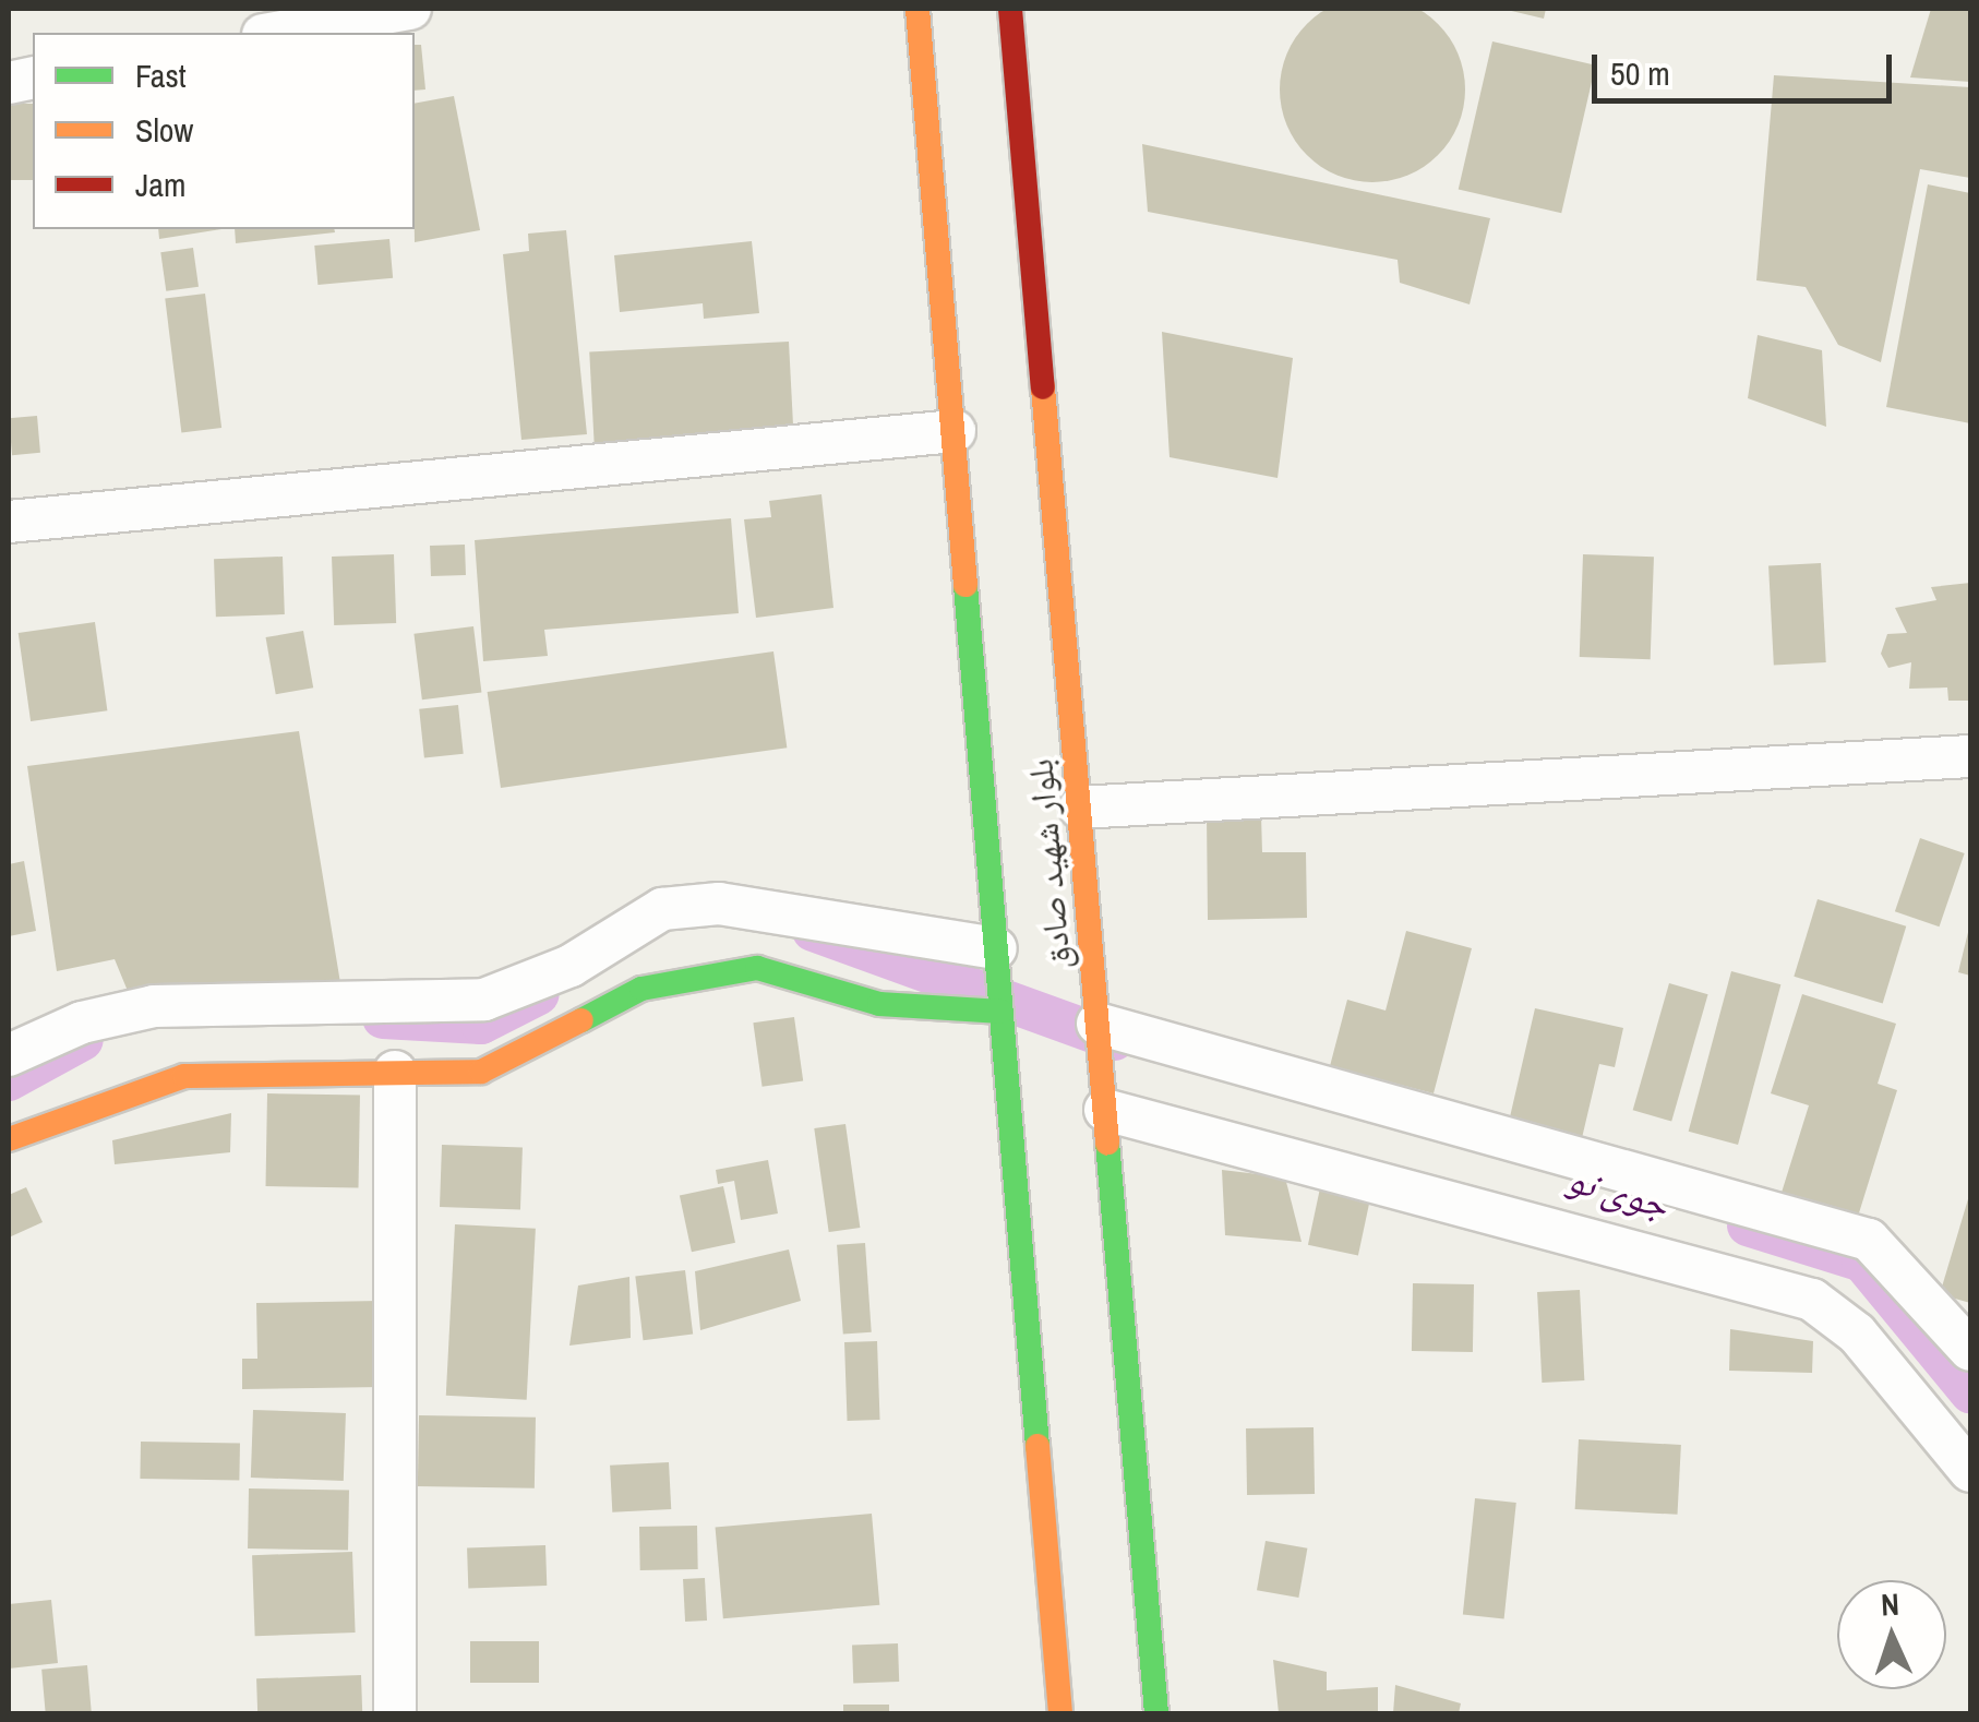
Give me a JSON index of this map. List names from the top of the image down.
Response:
{
  "streets": {
    "main road": ["بلوار شهید صادق"]
  },
  "water": ["جوی نو"],
  "legend": ["Fast", "Slow", "Jam"],
  "scale_bar": "50 m",
  "north": "top"
}
